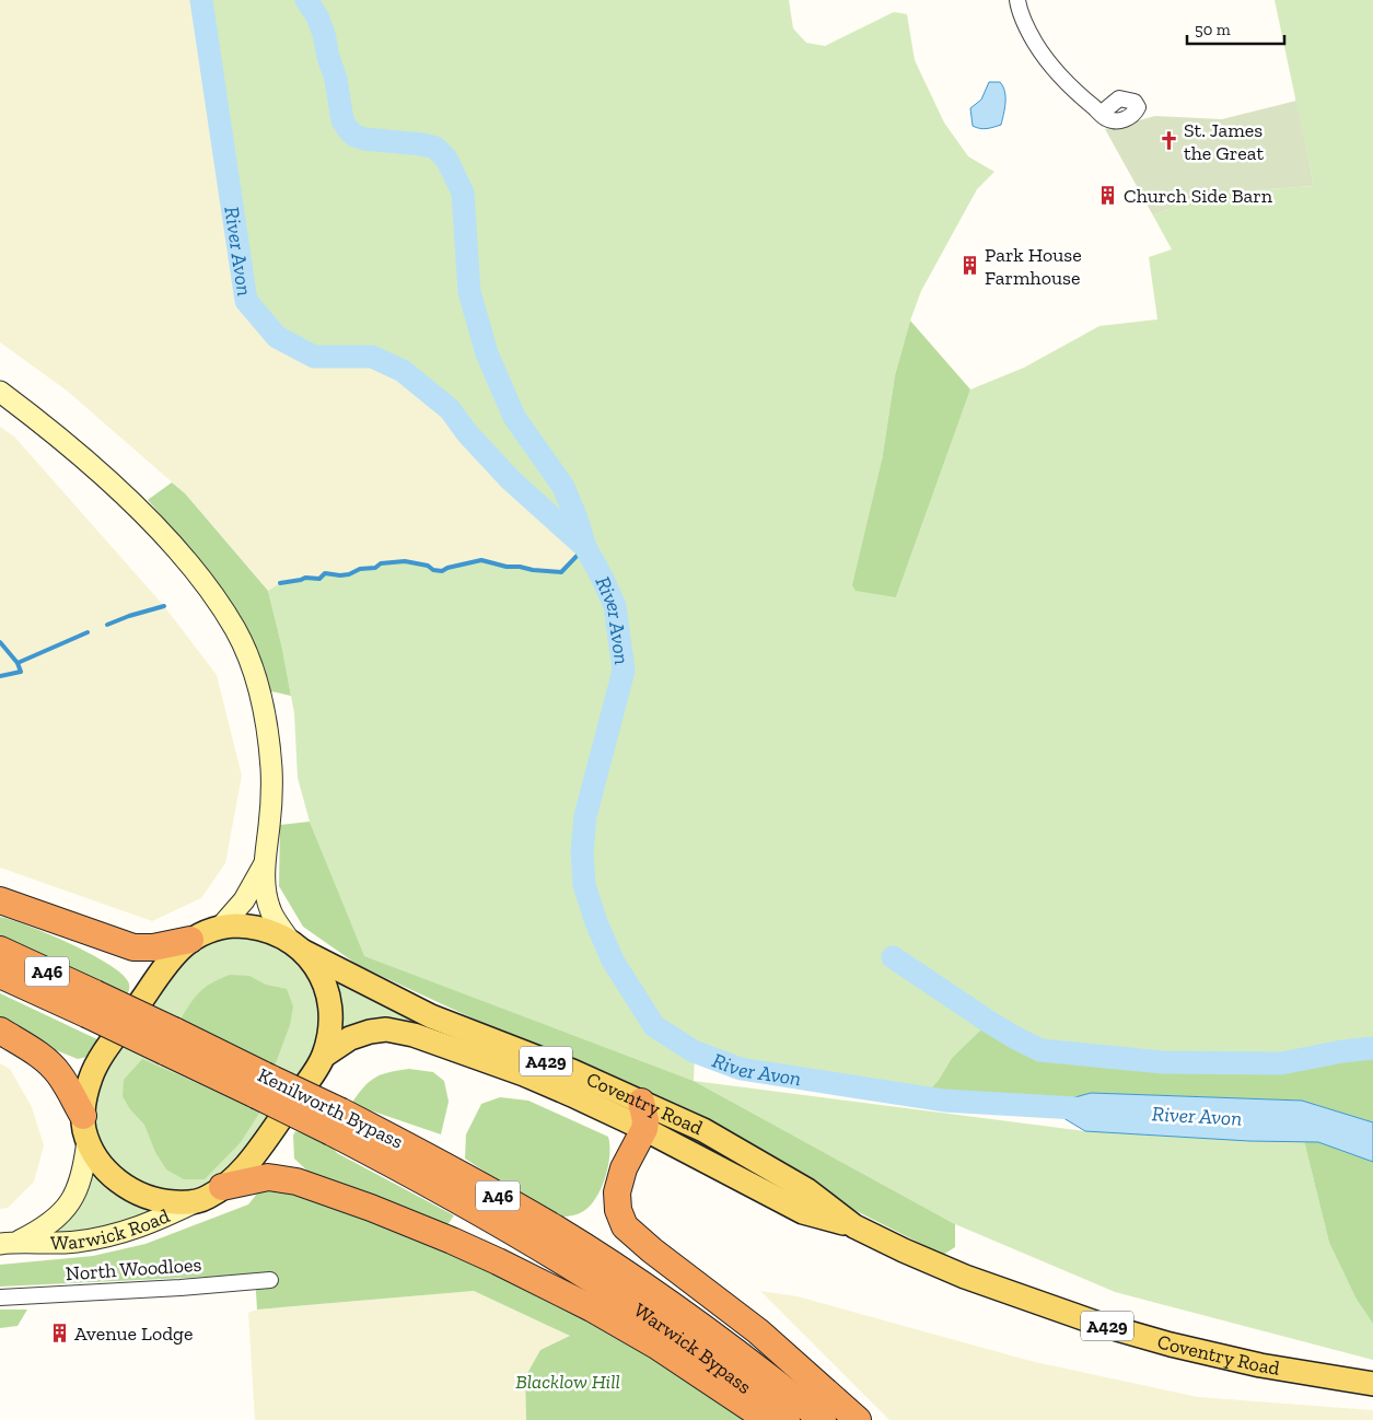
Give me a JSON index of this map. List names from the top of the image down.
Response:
{
  "streets": {
    "highway": ["A46", "Kenilworth Bypass", "Warwick Bypass"],
    "main road": ["A429", "Coventry Road", "Warwick Road"],
    "street": ["North Woodloes"]
  },
  "crossings": [
    ["Kenilworth Bypass", "Warwick Bypass"]
  ],
  "water": ["River Avon"],
  "parks": ["Blacklow Hill"],
  "places": {
    "church": ["St. James the Great"],
    "building": ["Church Side Barn", "Park House Farmhouse", "Avenue Lodge"]
  },
  "scale_bar": "50 m"
}
